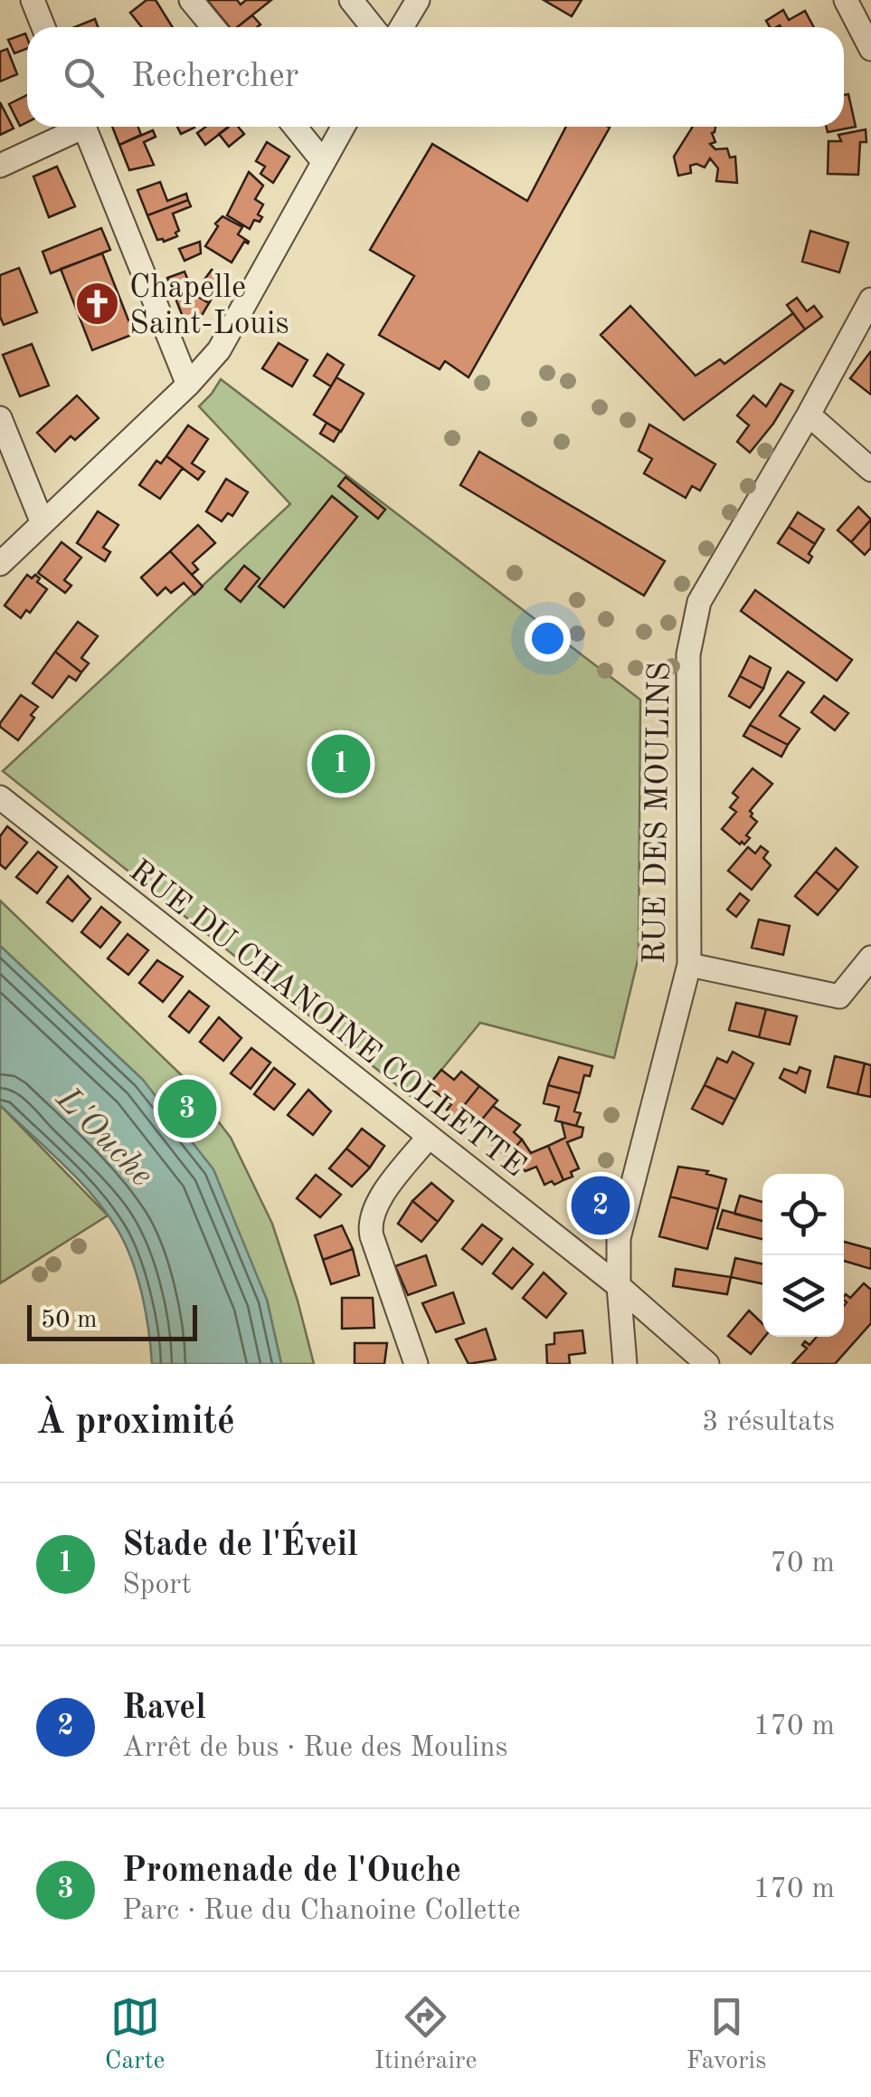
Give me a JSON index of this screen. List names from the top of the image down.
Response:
{
  "streets": {
    "street": ["RUE DES MOULINS", "RUE DU CHANOINE COLLETTE"]
  },
  "crossings": [
    ["RUE DES MOULINS", "RUE DU CHANOINE COLLETTE"]
  ],
  "water": ["L'Ouche"],
  "places": {
    "church": ["Chapelle Saint-Louis"]
  },
  "scale_bar": "50 m",
  "page": {
    "search": "Rechercher",
    "pins": ["1", "3", "2"],
    "scale": "50 m",
    "heading": ["À proximité", "3 résultats"],
    "list": [
      {
        "mark": "1",
        "name": "Stade de l'Éveil",
        "note": "Sport",
        "value": "70 m"
      },
      {
        "mark": "2",
        "name": "Ravel",
        "note": "Arrêt de bus · Rue des Moulins",
        "value": "170 m"
      },
      {
        "mark": "3",
        "name": "Promenade de l'Ouche",
        "note": "Parc · Rue du Chanoine Collette",
        "value": "170 m"
      }
    ],
    "nav": ["Carte", "Itinéraire", "Favoris"]
  }
}
